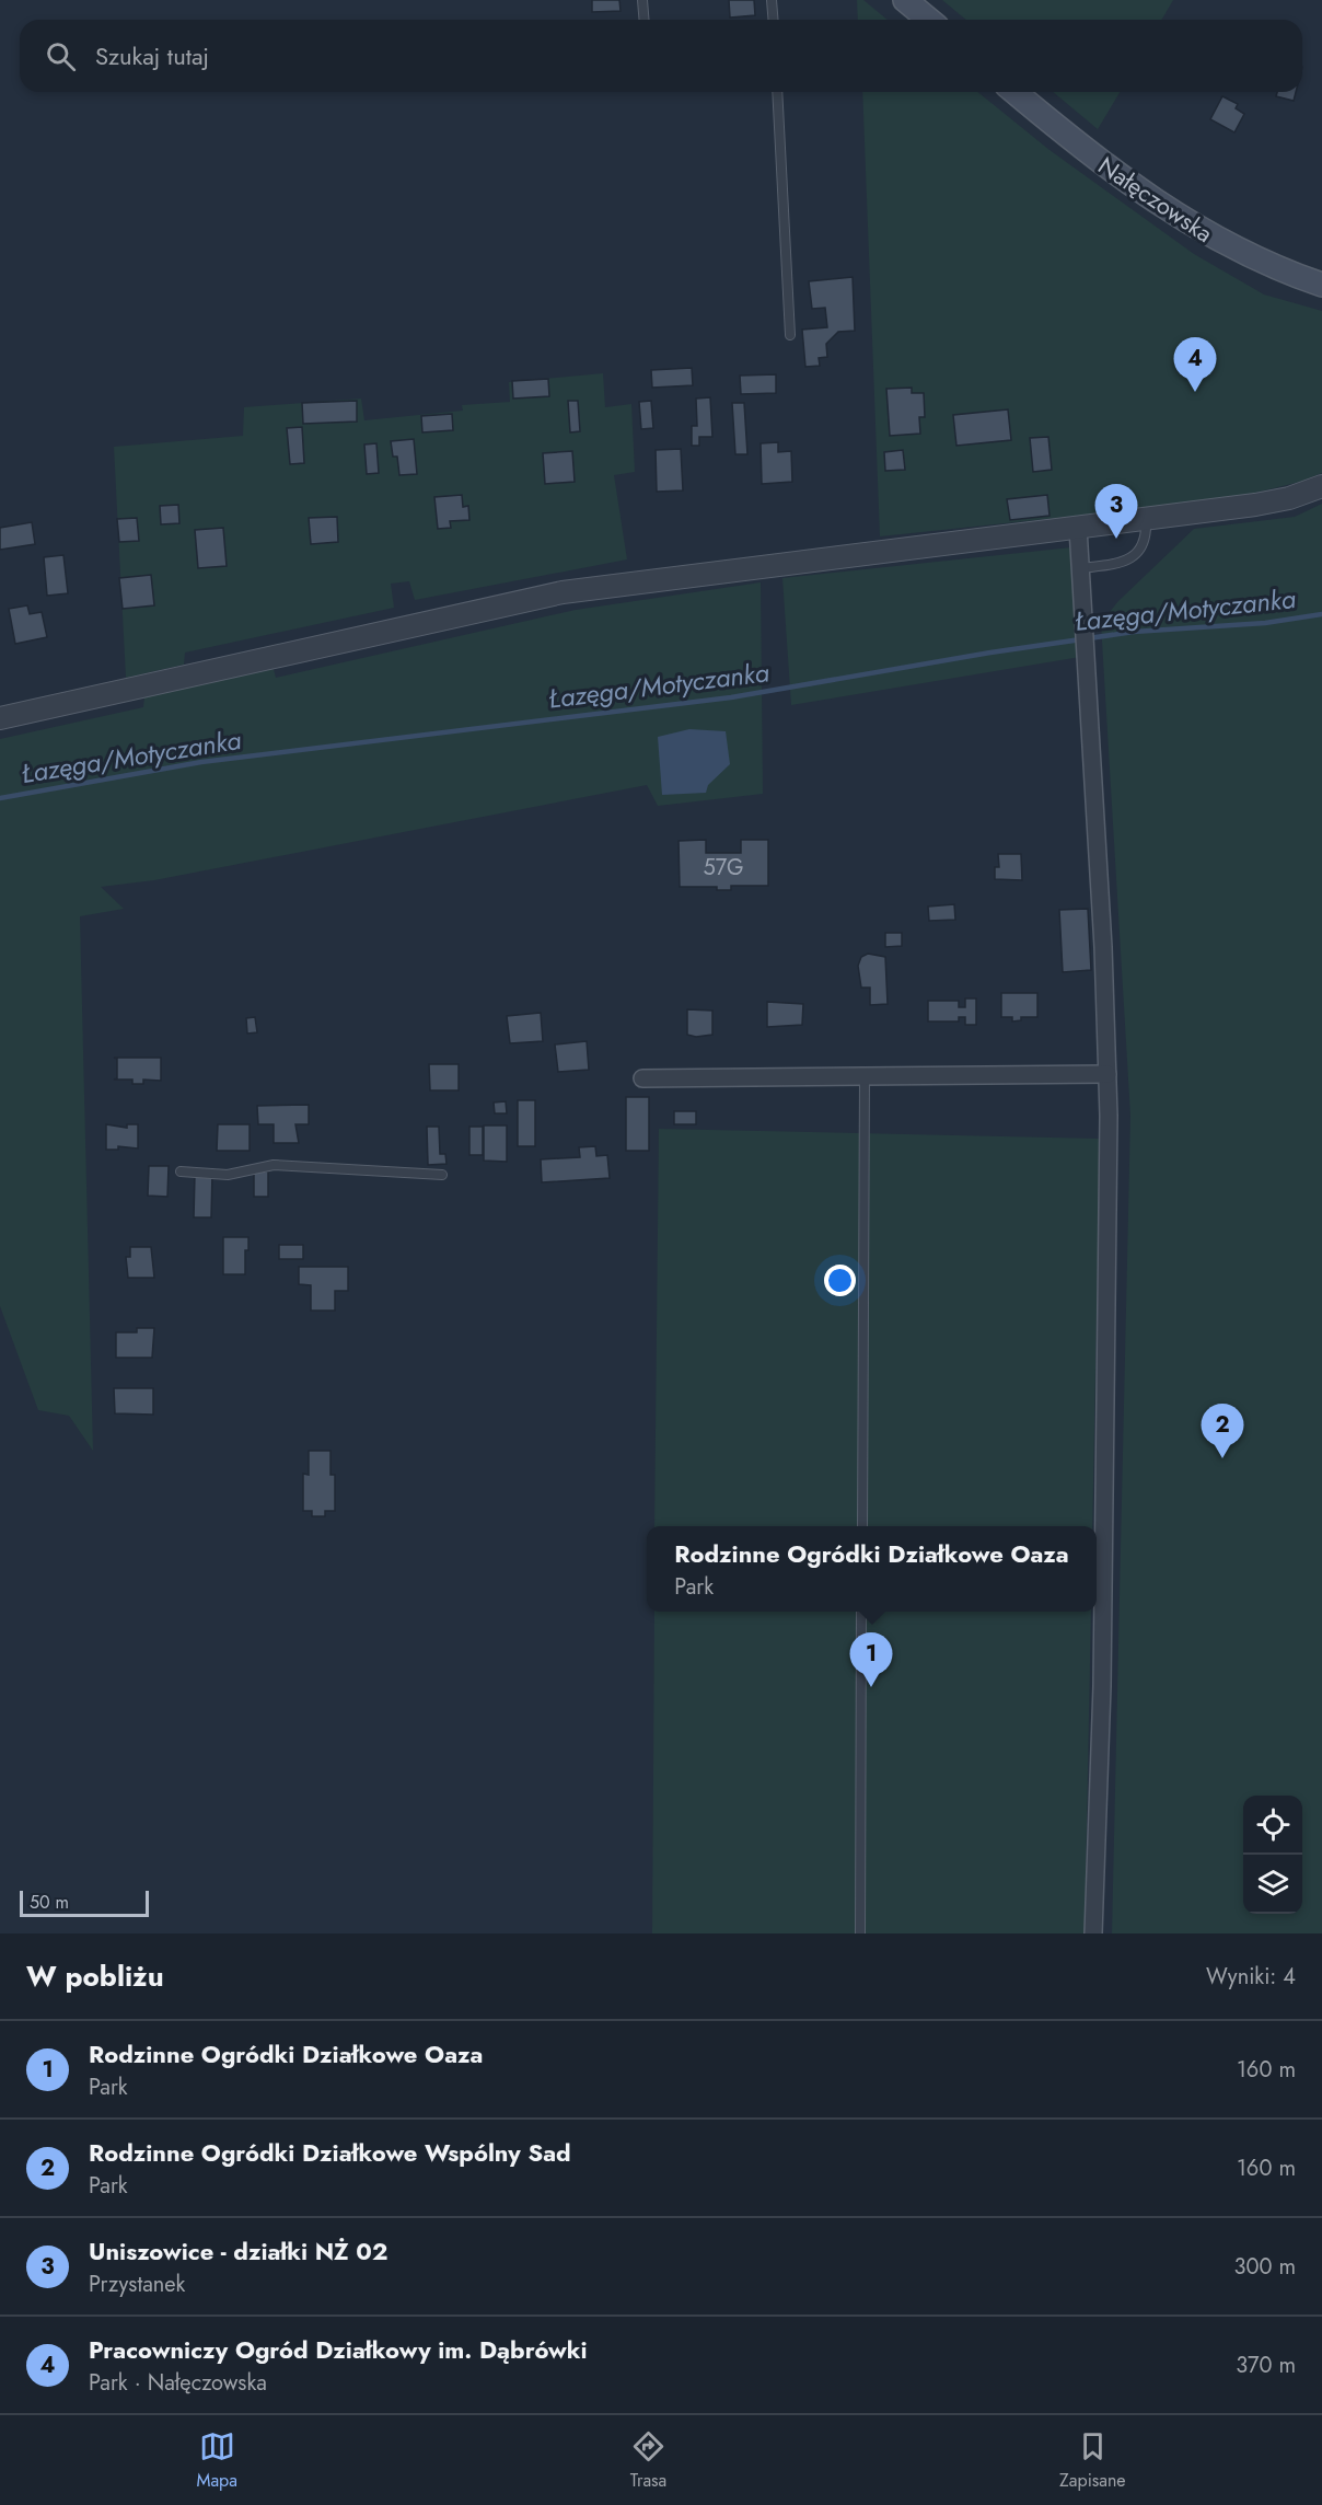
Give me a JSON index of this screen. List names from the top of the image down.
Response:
{
  "streets": {
    "main road": ["Nałęczowska"]
  },
  "water": ["Łazęga/Motyczanka"],
  "house_numbers": ["57G"],
  "scale_bar": "50 m",
  "page": {
    "search": "Szukaj tutaj",
    "pins": [
      "4",
      "3",
      "2",
      "1"
    ],
    "popup": ["Rodzinne Ogródki Działkowe Oaza", "Park"],
    "scale": "50 m",
    "heading": ["W pobliżu", "Wyniki: 4"],
    "list": [
      {
        "mark": "1",
        "name": "Rodzinne Ogródki Działkowe Oaza",
        "note": "Park",
        "value": "160 m"
      },
      {
        "mark": "2",
        "name": "Rodzinne Ogródki Działkowe Wspólny Sad",
        "note": "Park",
        "value": "160 m"
      },
      {
        "mark": "3",
        "name": "Uniszowice - działki NŻ 02",
        "note": "Przystanek",
        "value": "300 m"
      },
      {
        "mark": "4",
        "name": "Pracowniczy Ogród Działkowy im. Dąbrówki",
        "note": "Park · Nałęczowska",
        "value": "370 m"
      }
    ],
    "nav": ["Mapa", "Trasa", "Zapisane"]
  }
}
